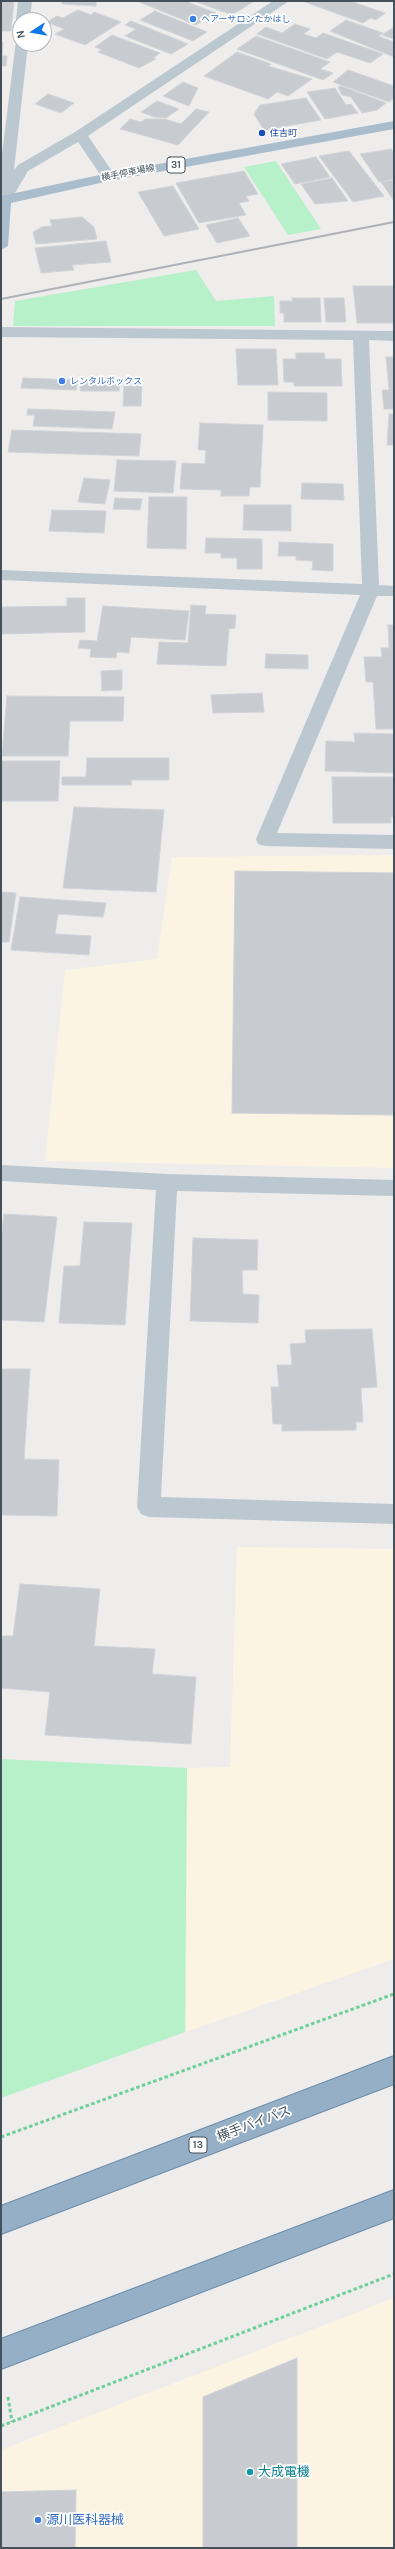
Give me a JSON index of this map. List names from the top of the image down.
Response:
{
  "streets": {
    "highway": ["横手バイパス", "13"],
    "main road": ["31", "横手停車場線"]
  },
  "places": [
    "ヘアーサロンたかはし",
    "住吉町",
    "レンタルボックス",
    "大成電機",
    "源川医科器械"
  ],
  "north": "left"
}
